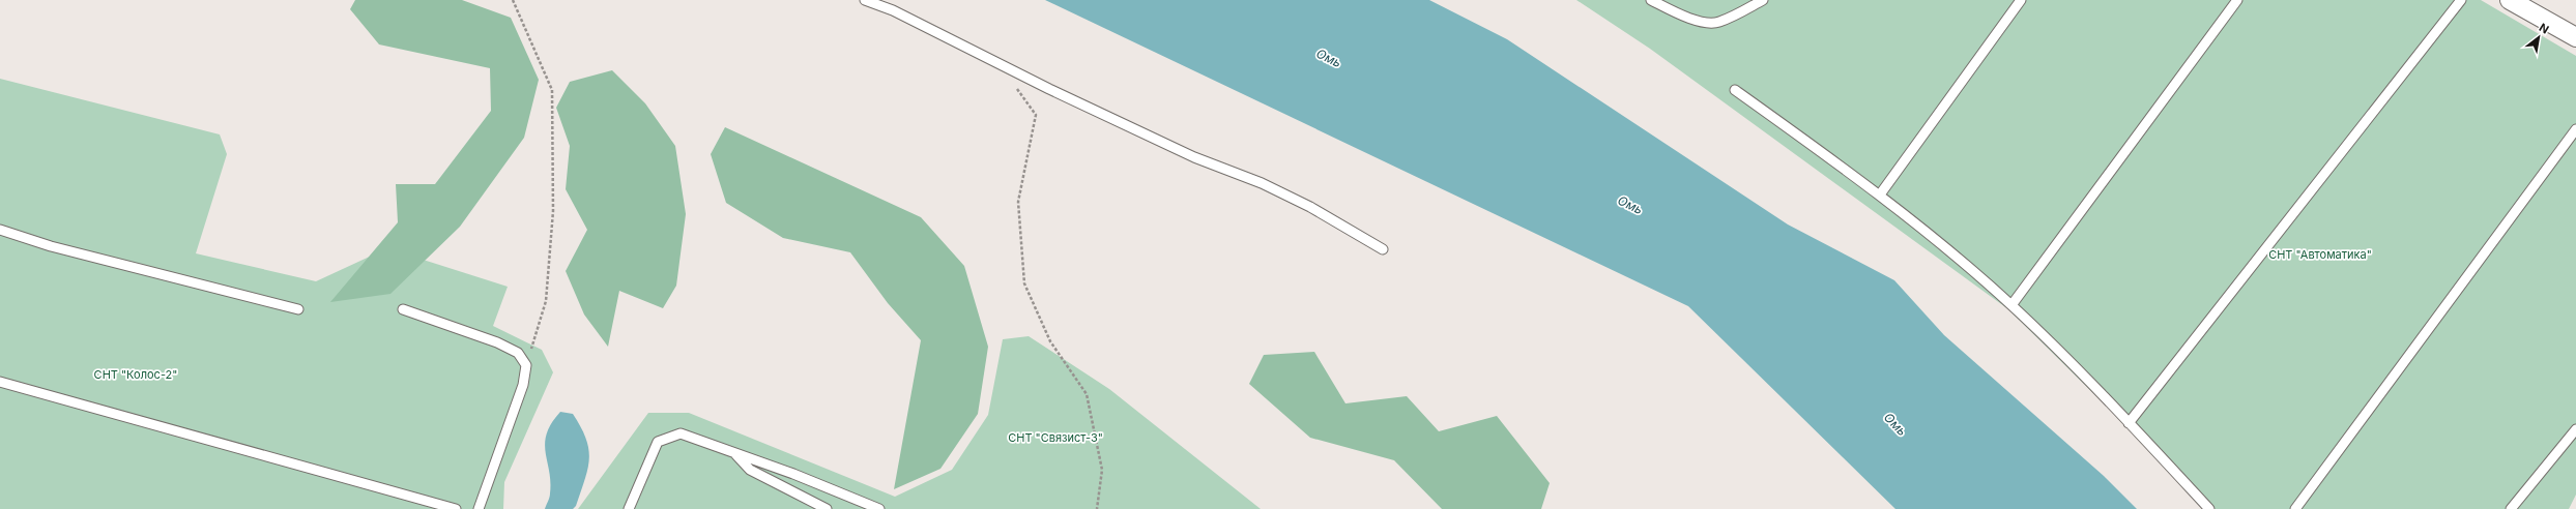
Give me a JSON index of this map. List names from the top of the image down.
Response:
{
  "water": ["Омь"],
  "parks": ["СНТ \"Автоматика\"", "СНТ \"Колос-2\"", "СНТ \"Связист-3\""],
  "north": "top right"
}
